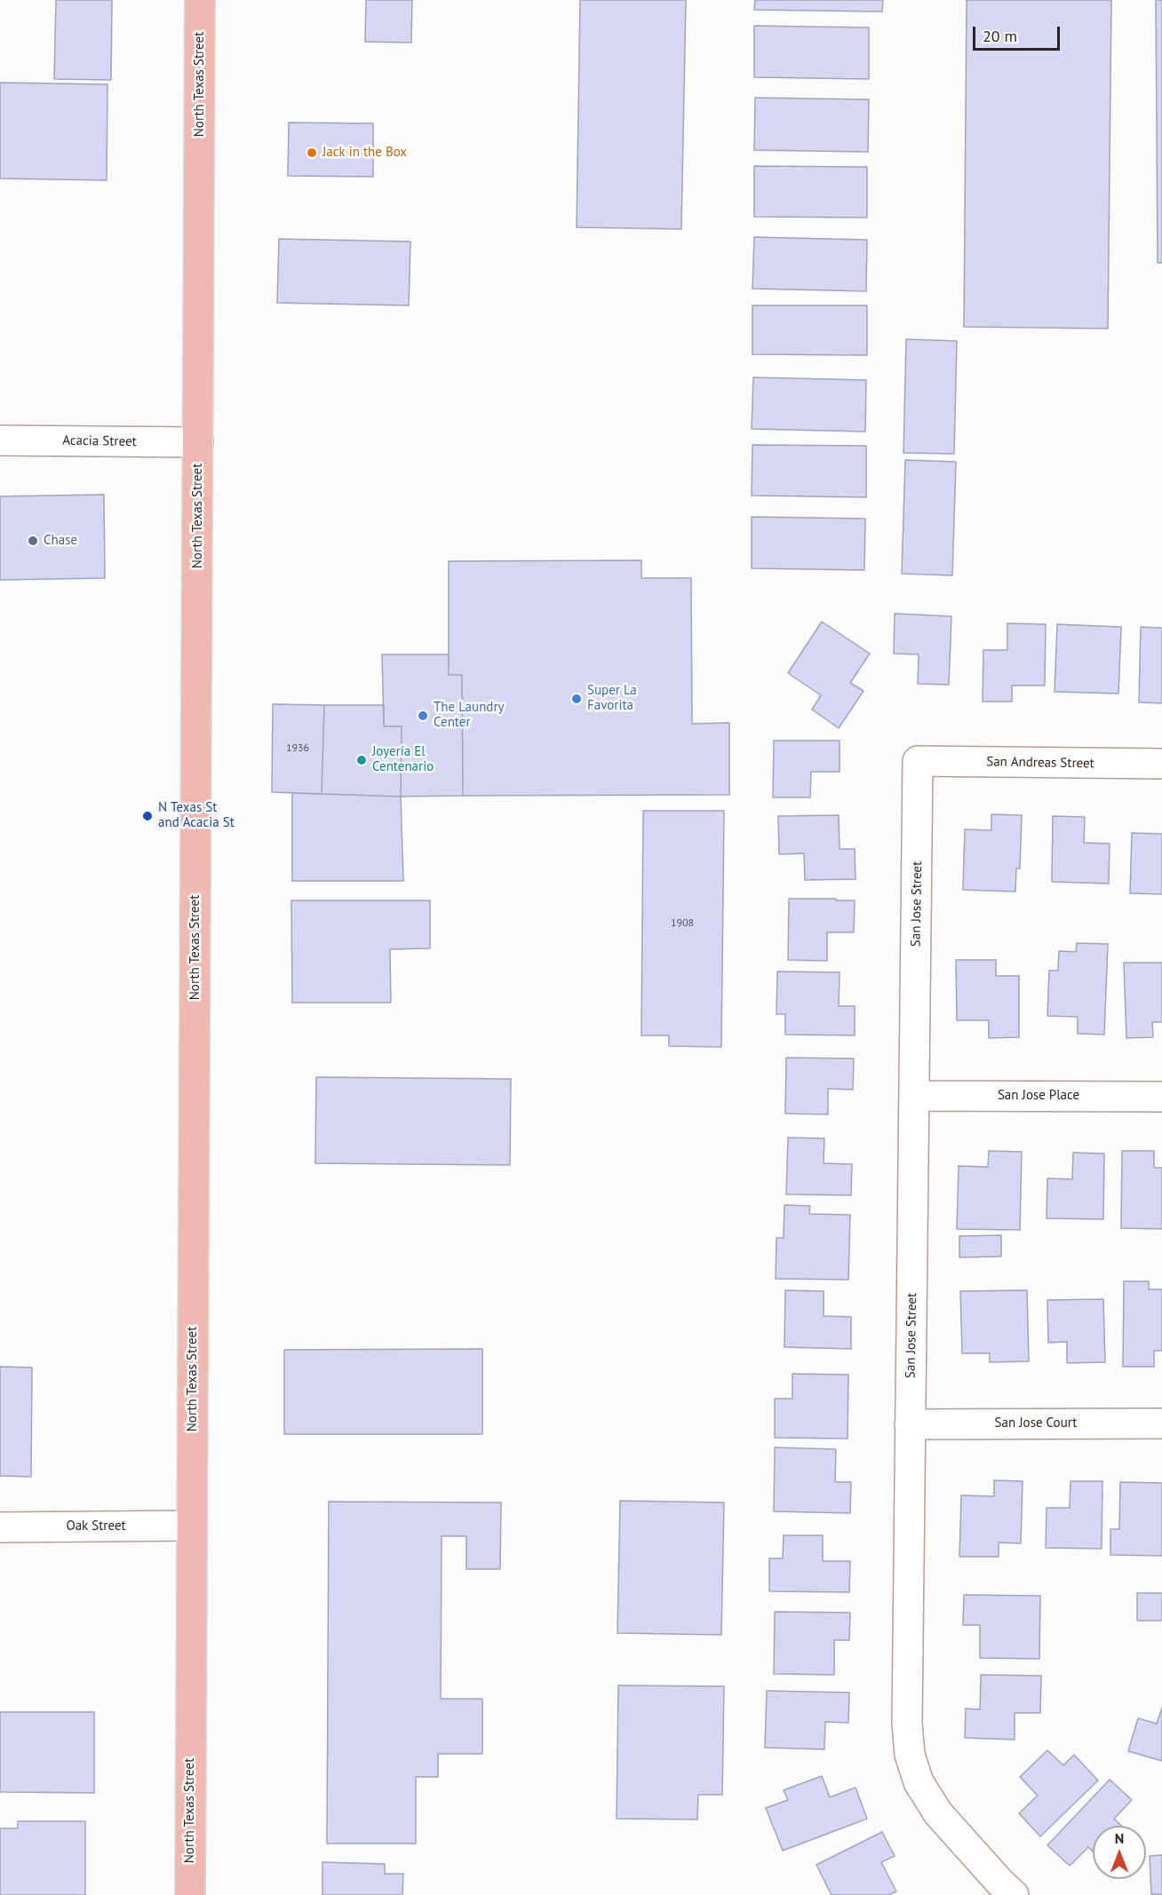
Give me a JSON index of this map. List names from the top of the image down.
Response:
{
  "streets": {
    "main road": ["North Texas Street"],
    "street": [
      "Acacia Street",
      "San Andreas Street",
      "San Jose Street",
      "San Jose Place",
      "San Jose Court",
      "Oak Street"
    ]
  },
  "crossings": [
    ["North Texas Street", "Acacia Street"],
    ["North Texas Street", "Oak Street"],
    ["San Andreas Street", "San Jose Street"],
    ["San Jose Street", "San Jose Place"],
    ["San Jose Street", "San Jose Court"]
  ],
  "places": [
    "Jack in the Box",
    "Chase",
    "Super La Favorita",
    "The Laundry Center",
    "Joyería El Centenario",
    "N Texas St and Acacia St"
  ],
  "house_numbers": ["1936", "1908"],
  "scale_bar": "20 m",
  "north": "top"
}
